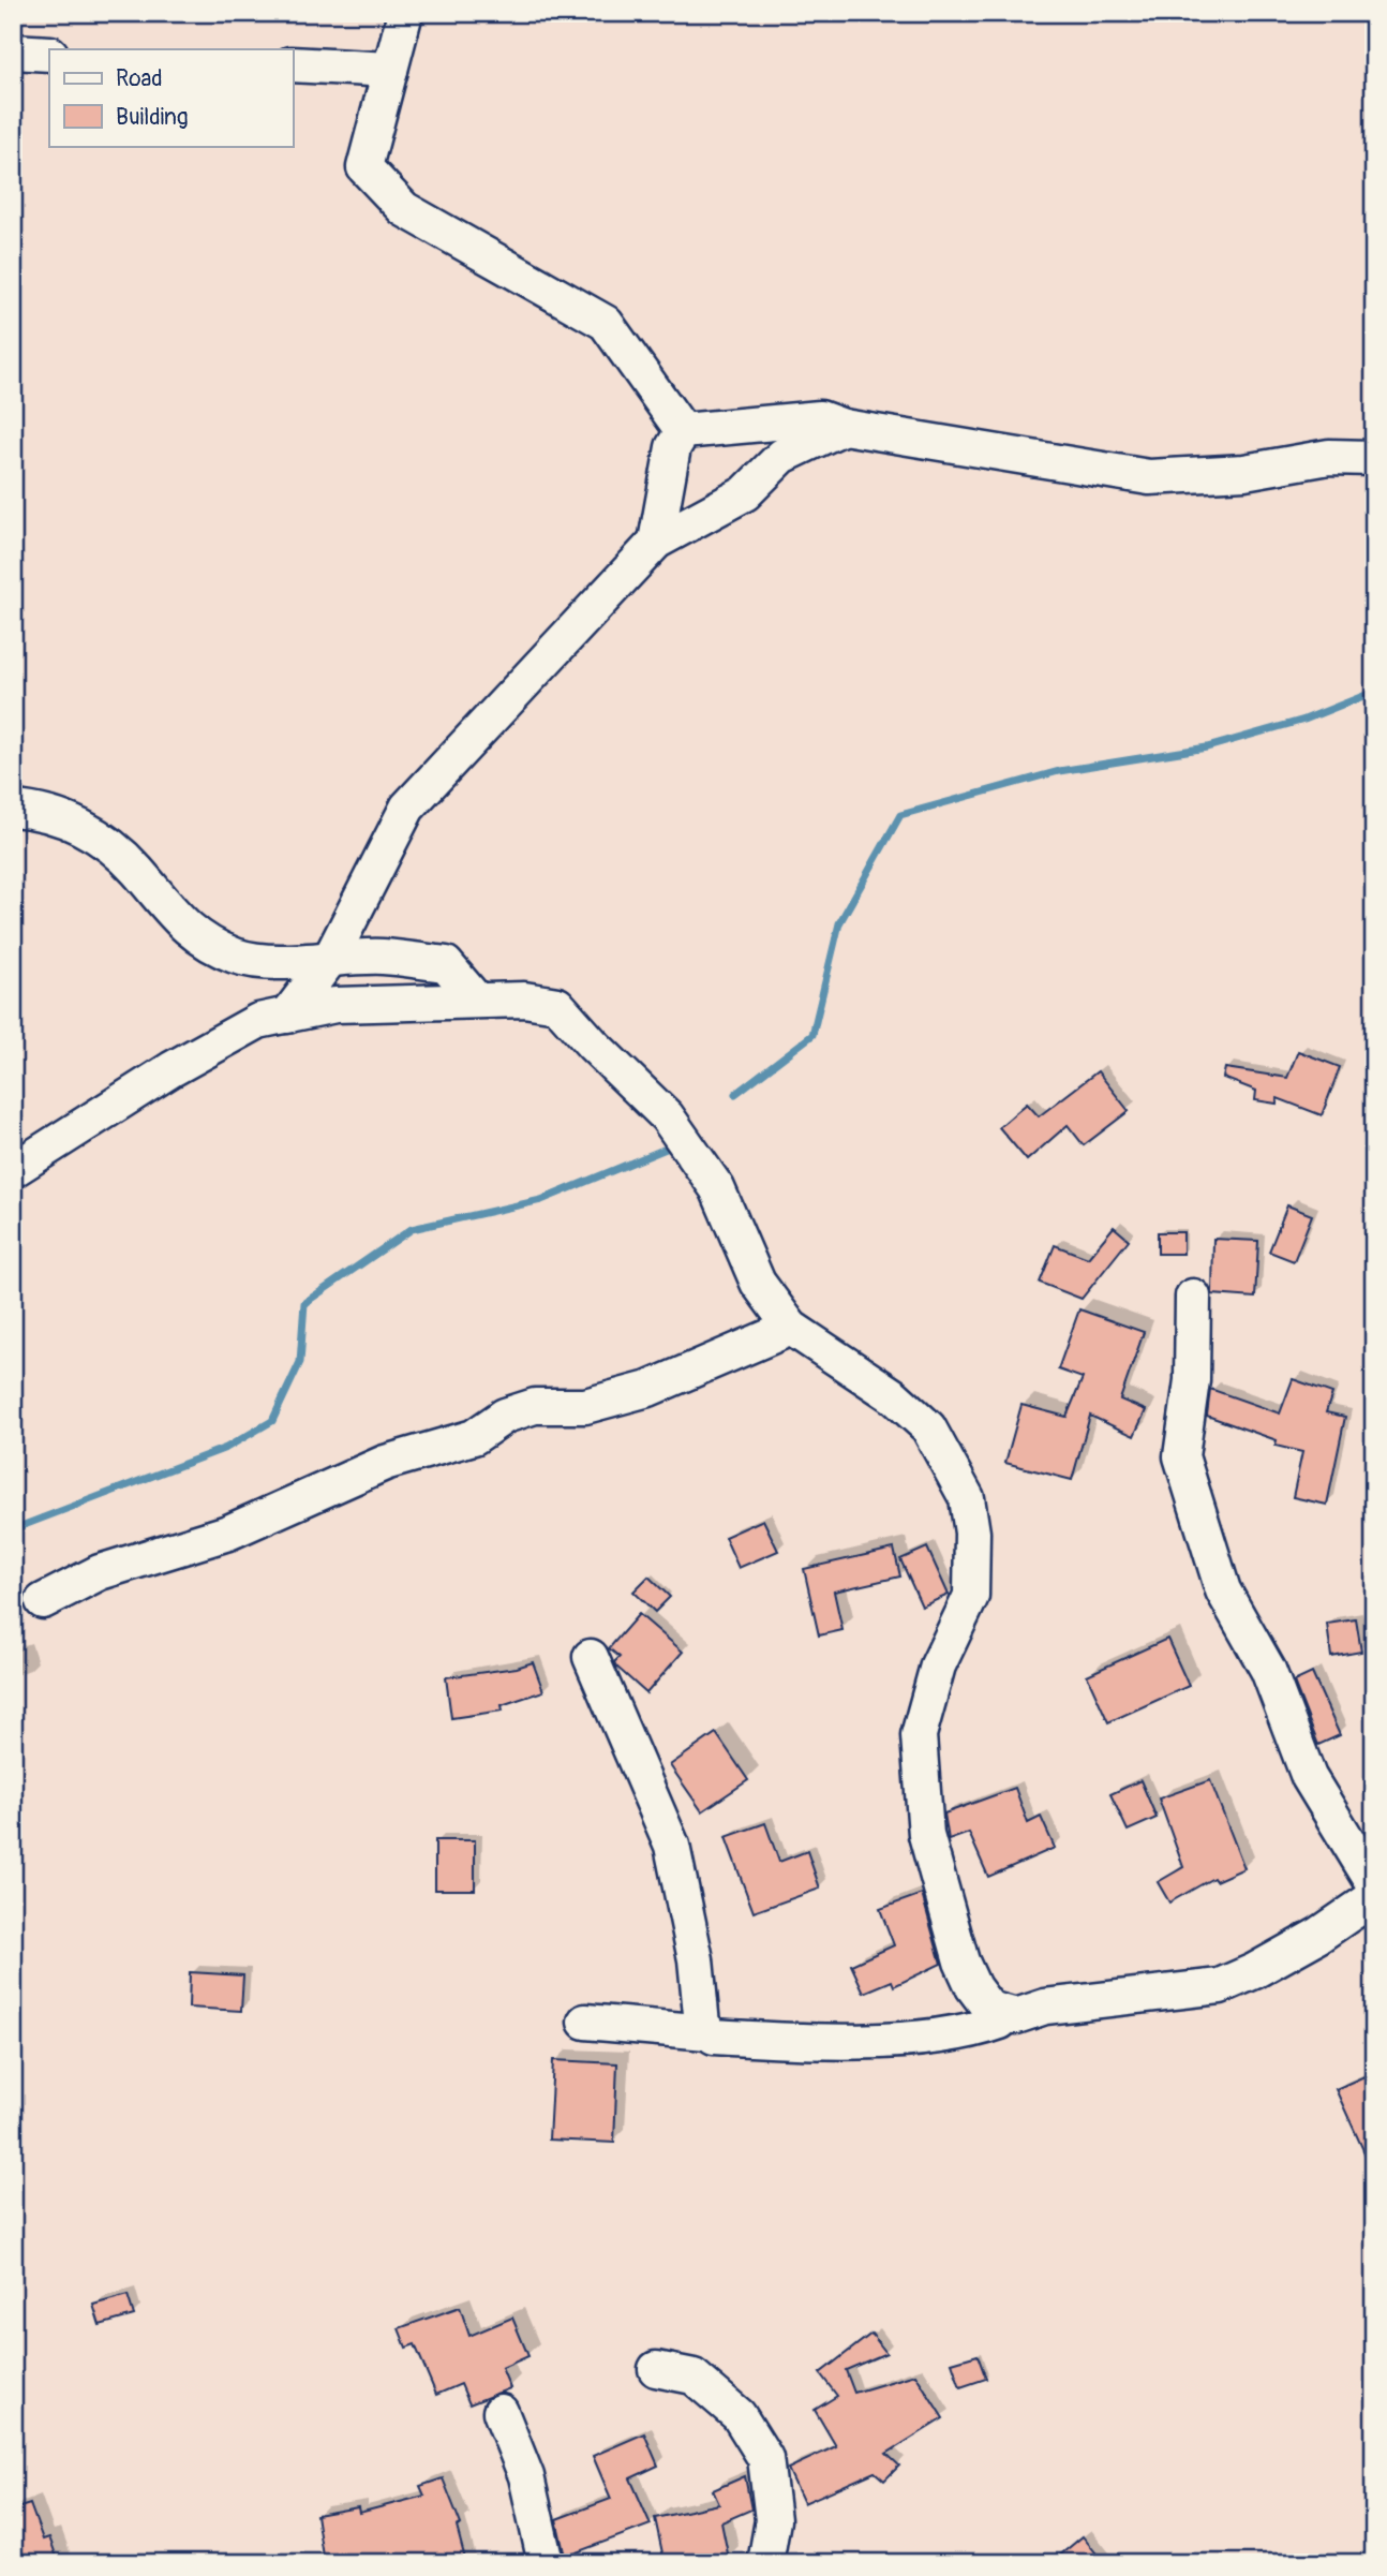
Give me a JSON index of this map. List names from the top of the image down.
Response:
{
  "legend": ["Road", "Building"]
}
